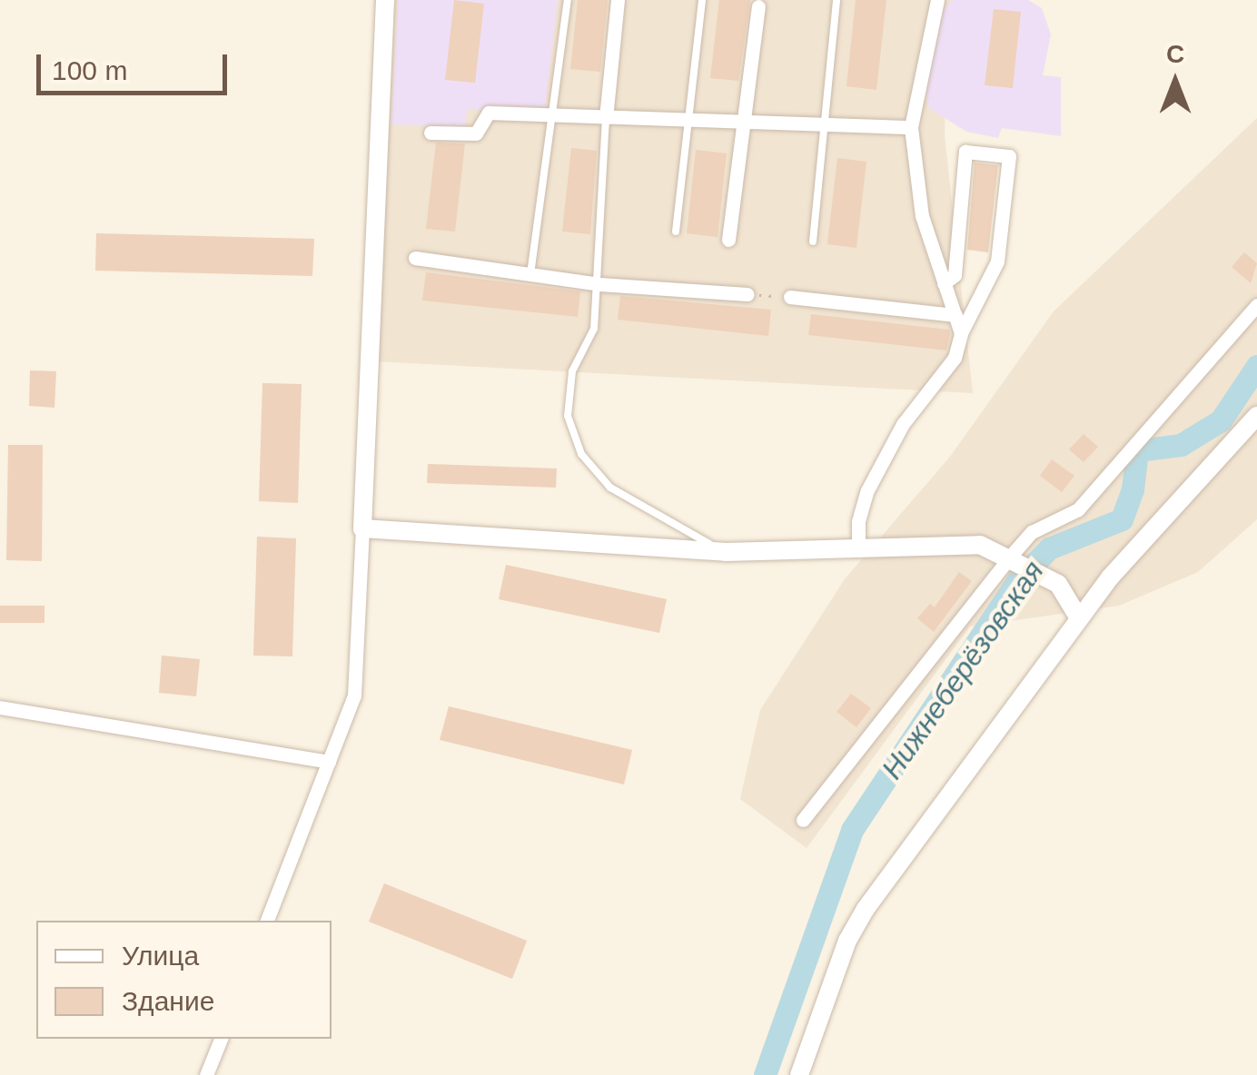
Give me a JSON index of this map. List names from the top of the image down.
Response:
{
  "water": ["Нижнеберёзовская"],
  "legend": ["Улица", "Здание"],
  "scale_bar": "100 m",
  "north": "top"
}
